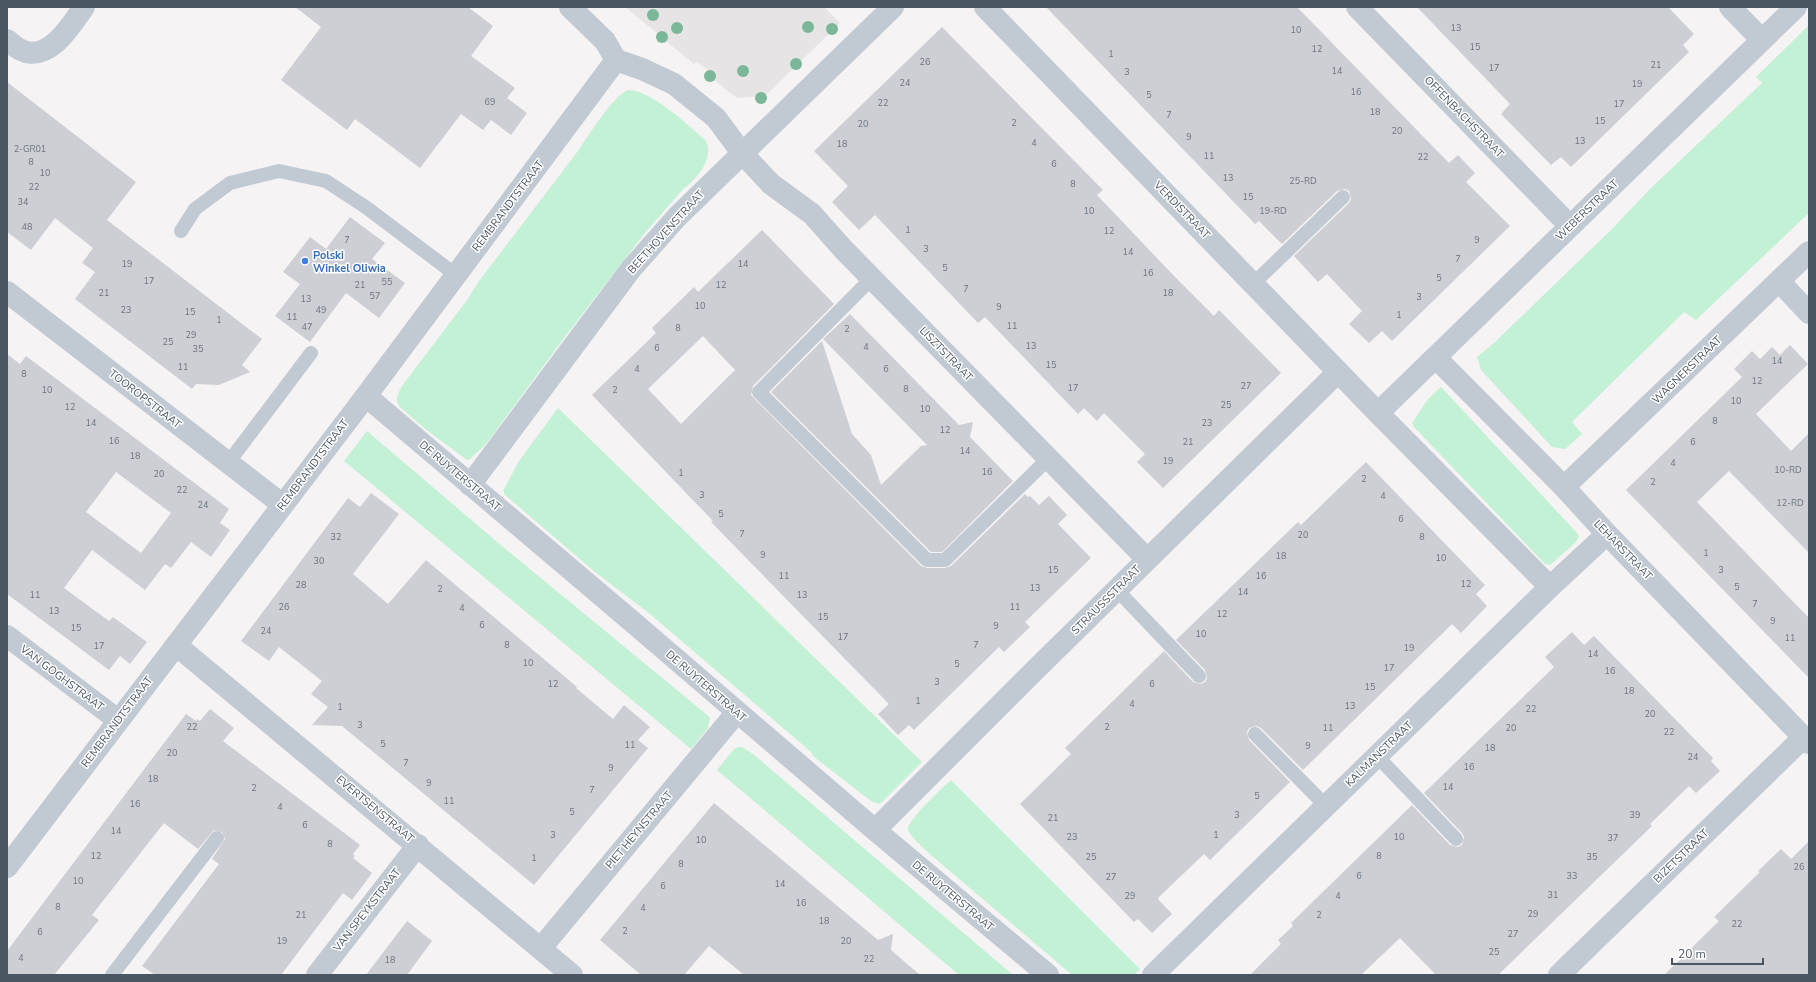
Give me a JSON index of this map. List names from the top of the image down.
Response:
{
  "streets": {
    "street": [
      "OFFENBACHSTRAAT",
      "REMBRANDTSTRAAT",
      "VERDISTRAAT",
      "WEBERSTRAAT",
      "BEETHOVENSTRAAT",
      "LISZTSTRAAT",
      "WAGNERSTRAAT",
      "TOOROPSTRAAT",
      "DE RUYTERSTRAAT",
      "LEHARSTRAAT",
      "STRAUSSSTRAAT",
      "VAN GOGHSTRAAT",
      "KALMANSTRAAT",
      "EVERTSENSTRAAT",
      "PIET HEYNSTRAAT",
      "BIZETSTRAAT",
      "VAN SPEYKSTRAAT"
    ]
  },
  "crossings": [
    ["OFFENBACHSTRAAT", "WEBERSTRAAT"],
    ["REMBRANDTSTRAAT", "LISZTSTRAAT"],
    ["REMBRANDTSTRAAT", "TOOROPSTRAAT"],
    ["REMBRANDTSTRAAT", "DE RUYTERSTRAAT"],
    ["REMBRANDTSTRAAT", "VAN GOGHSTRAAT"],
    ["REMBRANDTSTRAAT", "EVERTSENSTRAAT"],
    ["VERDISTRAAT", "WEBERSTRAAT"],
    ["VERDISTRAAT", "STRAUSSSTRAAT"],
    ["WEBERSTRAAT", "LEHARSTRAAT"],
    ["BEETHOVENSTRAAT", "LISZTSTRAAT"],
    ["BEETHOVENSTRAAT", "DE RUYTERSTRAAT"],
    ["LISZTSTRAAT", "STRAUSSSTRAAT"],
    ["WAGNERSTRAAT", "LEHARSTRAAT"],
    ["DE RUYTERSTRAAT", "STRAUSSSTRAAT"],
    ["DE RUYTERSTRAAT", "PIET HEYNSTRAAT"],
    ["LEHARSTRAAT", "KALMANSTRAAT"],
    ["LEHARSTRAAT", "BIZETSTRAAT"],
    ["EVERTSENSTRAAT", "PIET HEYNSTRAAT"],
    ["EVERTSENSTRAAT", "VAN SPEYKSTRAAT"]
  ],
  "places": ["Polski Winkel Oliwia"],
  "house_numbers": [
    "13",
    "10",
    "15",
    "12",
    "1",
    "26",
    "21",
    "17",
    "14",
    "3",
    "24",
    "19",
    "16",
    "5",
    "69",
    "22",
    "17",
    "18",
    "7",
    "15",
    "2",
    "20",
    "20",
    "9",
    "13",
    "4",
    "18",
    "2-GR01",
    "11",
    "22",
    "8",
    "6",
    "10",
    "13",
    "25-RD",
    "8",
    "22",
    "15",
    "34",
    "10",
    "19-RD",
    "48",
    "1",
    "12",
    "7",
    "9",
    "3",
    "14",
    "7",
    "19",
    "14",
    "5",
    "16",
    "5",
    "17",
    "55",
    "21",
    "12",
    "7",
    "21",
    "18",
    "57",
    "3",
    "13",
    "10",
    "9",
    "23",
    "49",
    "15",
    "1",
    "11",
    "1",
    "11",
    "47",
    "8",
    "2",
    "29",
    "25",
    "13",
    "4",
    "6",
    "35",
    "14",
    "15",
    "11",
    "4",
    "6",
    "8",
    "12",
    "27",
    "17",
    "8",
    "10",
    "2",
    "10",
    "25",
    "12",
    "10",
    "8",
    "14",
    "23",
    "12",
    "16",
    "21",
    "6",
    "14",
    "18",
    "19",
    "4",
    "10-RD",
    "16",
    "1",
    "20",
    "2",
    "2",
    "22",
    "3",
    "4",
    "12-RD",
    "24",
    "5",
    "6",
    "7",
    "20",
    "32",
    "8",
    "1",
    "9",
    "18",
    "10",
    "30",
    "15",
    "3",
    "11",
    "16",
    "12",
    "28",
    "5",
    "13",
    "2",
    "14",
    "11",
    "13",
    "7",
    "26",
    "11",
    "4",
    "13",
    "12",
    "15",
    "9",
    "6",
    "9",
    "15",
    "24",
    "10",
    "17",
    "11",
    "8",
    "7",
    "17",
    "19",
    "14",
    "10",
    "5",
    "17",
    "16",
    "3",
    "12",
    "6",
    "15",
    "18",
    "1",
    "4",
    "13",
    "1",
    "22",
    "20",
    "3",
    "22",
    "2",
    "11",
    "20",
    "22",
    "5",
    "11",
    "9",
    "18",
    "20",
    "24",
    "7",
    "16",
    "9",
    "18",
    "9",
    "14",
    "2",
    "7",
    "5",
    "11",
    "16",
    "4",
    "5",
    "3",
    "39",
    "21",
    "6",
    "14",
    "3",
    "1",
    "23",
    "10",
    "37",
    "10",
    "8",
    "12",
    "8",
    "25",
    "35",
    "1",
    "8",
    "26",
    "6",
    "33",
    "27",
    "10",
    "14",
    "6",
    "31",
    "29",
    "4",
    "16",
    "8",
    "4",
    "29",
    "21",
    "2",
    "18",
    "22",
    "2",
    "6",
    "27",
    "19",
    "20",
    "25",
    "4",
    "22",
    "18"
  ],
  "scale_bar": "20 m"
}
